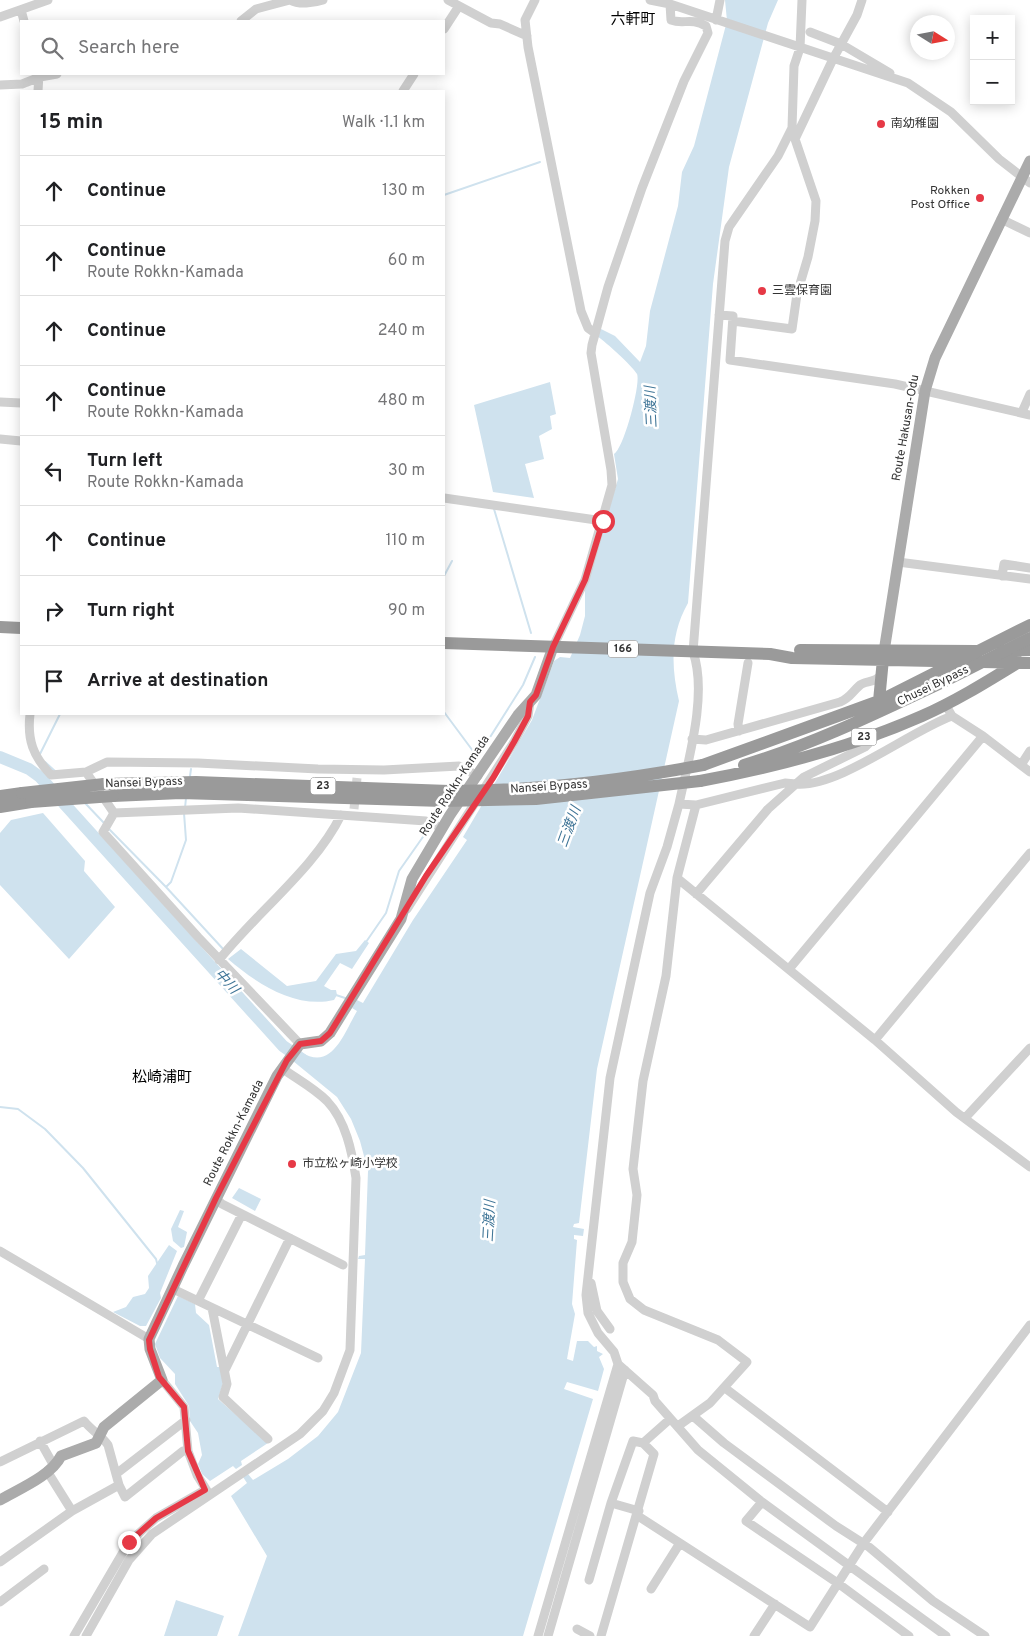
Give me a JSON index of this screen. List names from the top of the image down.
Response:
{
  "streets": {
    "highway": [
      "166",
      "Chusei Bypass",
      "23",
      "Nansei Bypass"
    ],
    "main road": ["Route Hakusan-Odu", "Route Rokkn-Kamada"]
  },
  "crossings": [
    ["Route Hakusan-Odu", "166"],
    ["Route Hakusan-Odu", "23"],
    ["166", "23"],
    ["166", "Route Rokkn-Kamada"],
    ["Chusei Bypass", "23"],
    ["Chusei Bypass", "Nansei Bypass"],
    ["23", "Nansei Bypass"]
  ],
  "districts": ["六軒町", "松崎浦町"],
  "water": ["三渡川", "中川"],
  "places": [
    "南幼稚園",
    "Rokken Post Office",
    "三雲保育園",
    "市立松ヶ崎小学校"
  ],
  "north": "right",
  "page": {
    "map_buttons": ["+", "−"],
    "search": "Search here",
    "heading": ["15 min", "Walk · 1.1 km"],
    "list": [
      ["Continue", "130 m"],
      ["Continue", "Route Rokkn-Kamada", "60 m"],
      ["Continue", "240 m"],
      ["Continue", "Route Rokkn-Kamada", "480 m"],
      ["Turn left", "Route Rokkn-Kamada", "30 m"],
      ["Continue", "110 m"],
      ["Turn right", "90 m"],
      "Arrive at destination"
    ]
  }
}
